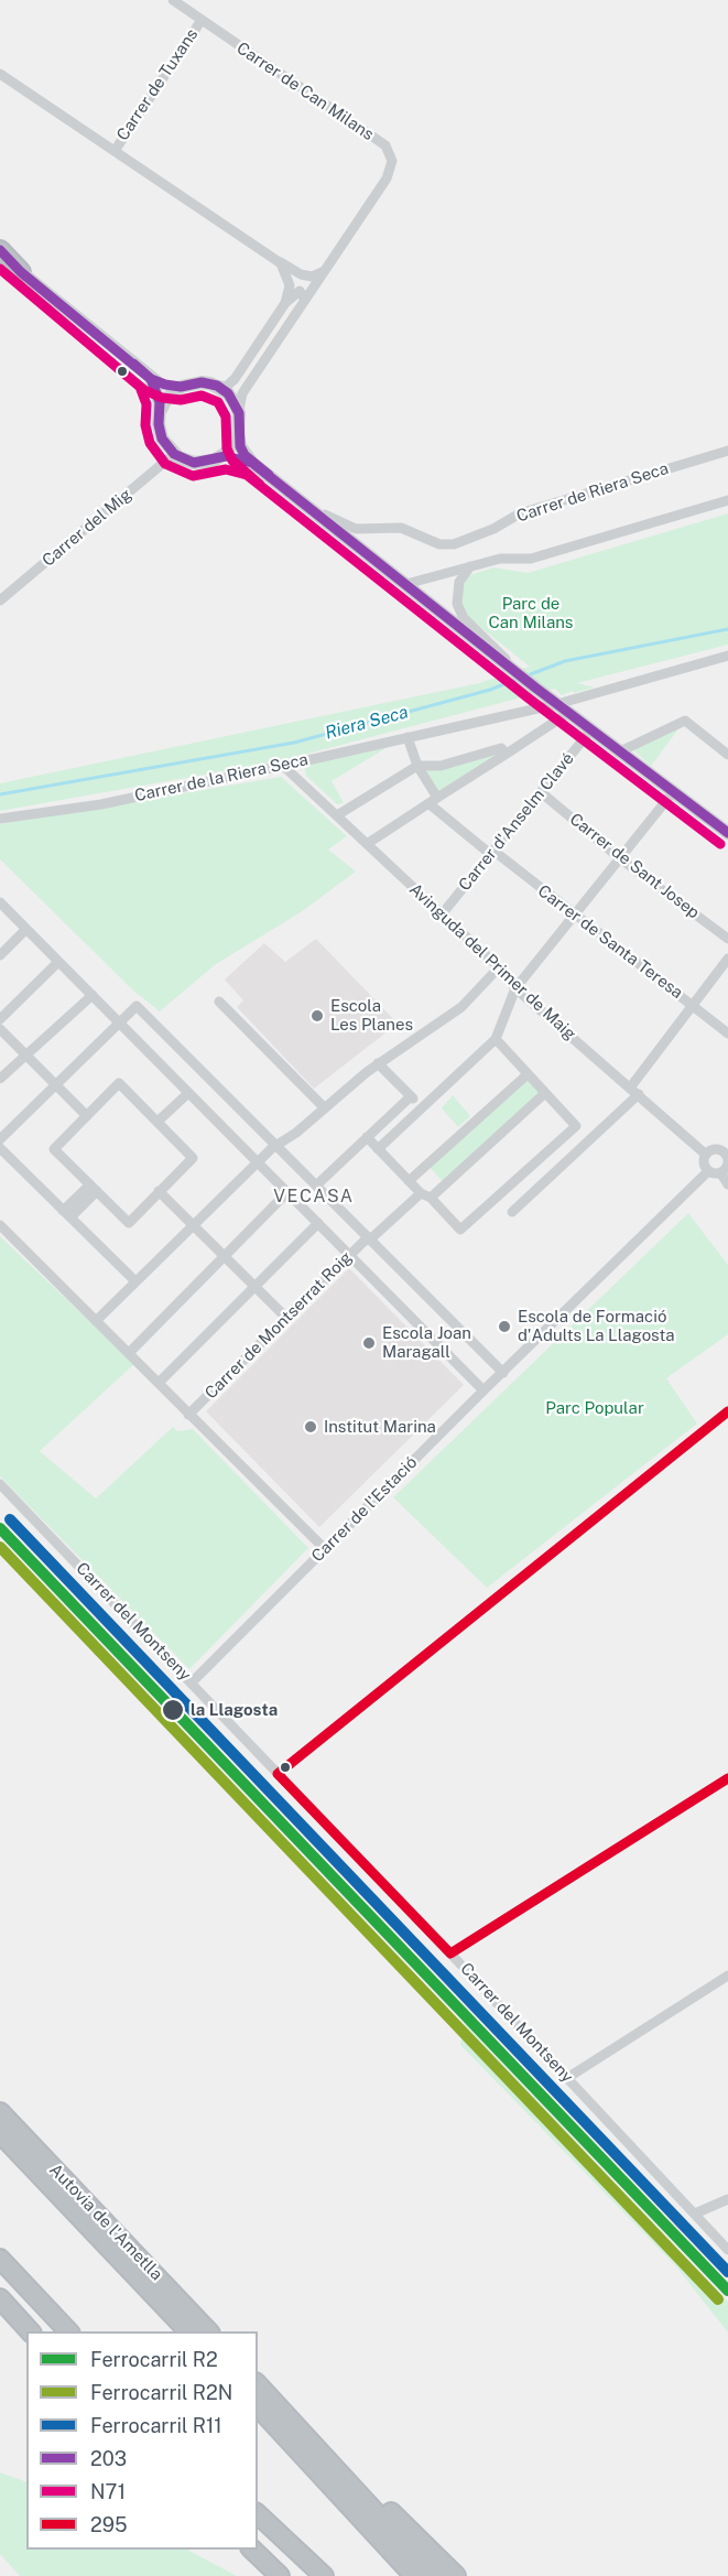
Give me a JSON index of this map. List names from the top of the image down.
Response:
{
  "streets": {
    "highway": ["Autovia de l'Ametlla"],
    "street": [
      "Carrer de Tuxans",
      "Carrer de Can Milans",
      "Carrer de Riera Seca",
      "Carrer del Mig",
      "Carrer de la Riera Seca",
      "Carrer d'Anselm Clavé",
      "Carrer de Sant Josep",
      "Carrer de Santa Teresa",
      "Avinguda del Primer de Maig",
      "Carrer de Montserrat Roig",
      "Carrer de l'Estació",
      "Carrer del Montseny"
    ]
  },
  "crossings": [
    ["Carrer de Tuxans", "Carrer de Can Milans"],
    ["Carrer de Can Milans", "Carrer del Mig"],
    ["Carrer de la Riera Seca", "Avinguda del Primer de Maig"],
    ["Carrer d'Anselm Clavé", "Carrer de Sant Josep"],
    ["Carrer d'Anselm Clavé", "Carrer de Santa Teresa"],
    ["Carrer d'Anselm Clavé", "Avinguda del Primer de Maig"],
    ["Carrer de l'Estació", "Carrer del Montseny"]
  ],
  "districts": ["VECASA"],
  "water": ["Riera Seca"],
  "parks": ["Parc de Can Milans", "Parc Popular"],
  "places": [
    "Escola Les Planes",
    "Escola de Formació d'Adults La Llagosta",
    "Escola Joan Maragall",
    "Institut Marina",
    "la Llagosta"
  ],
  "lines": [
    "transit line 203",
    "transit line N71",
    "transit line 295",
    "rail line R11",
    "rail line R2",
    "rail line R2N"
  ],
  "legend": [
    "Ferrocarril R2",
    "Ferrocarril R2N",
    "Ferrocarril R11",
    "203",
    "N71",
    "295"
  ]
}
